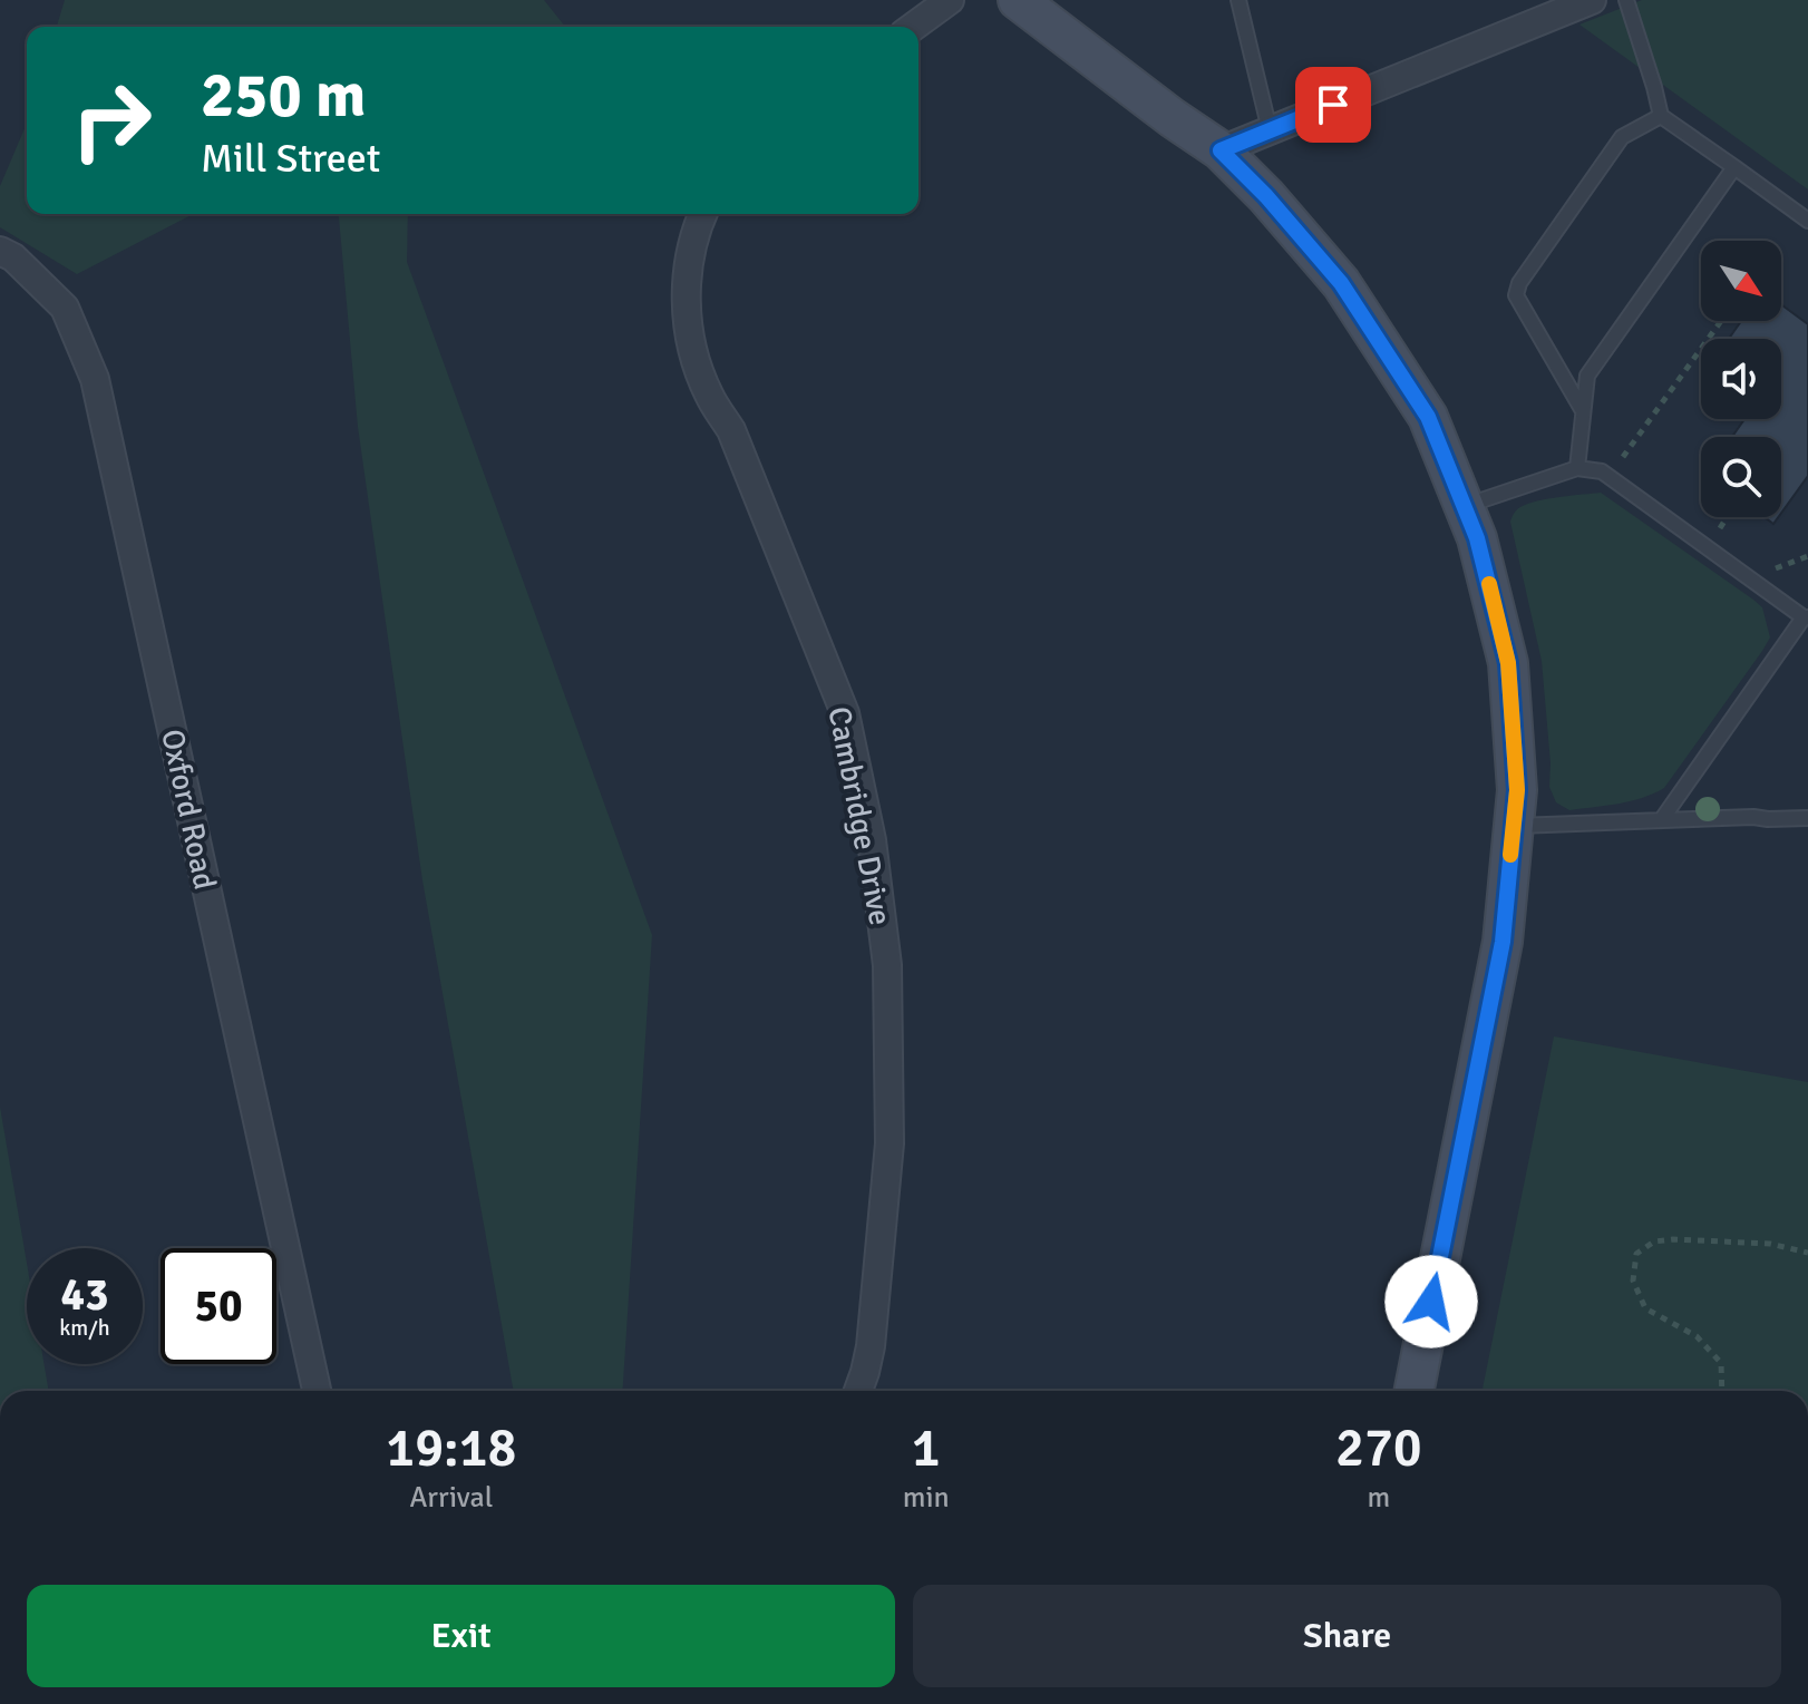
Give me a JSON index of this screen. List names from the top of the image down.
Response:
{
  "streets": {
    "street": ["Oxford Road", "Cambridge Drive"]
  },
  "north": "bottom right",
  "page": {
    "turn": ["250 m", "Mill Street"],
    "speed": "43 km/h",
    "limit": "50",
    "eta": [
      "19:18",
      "Arrival",
      "1",
      "min",
      "270",
      "m"
    ],
    "buttons": ["Exit", "Share"]
  }
}
